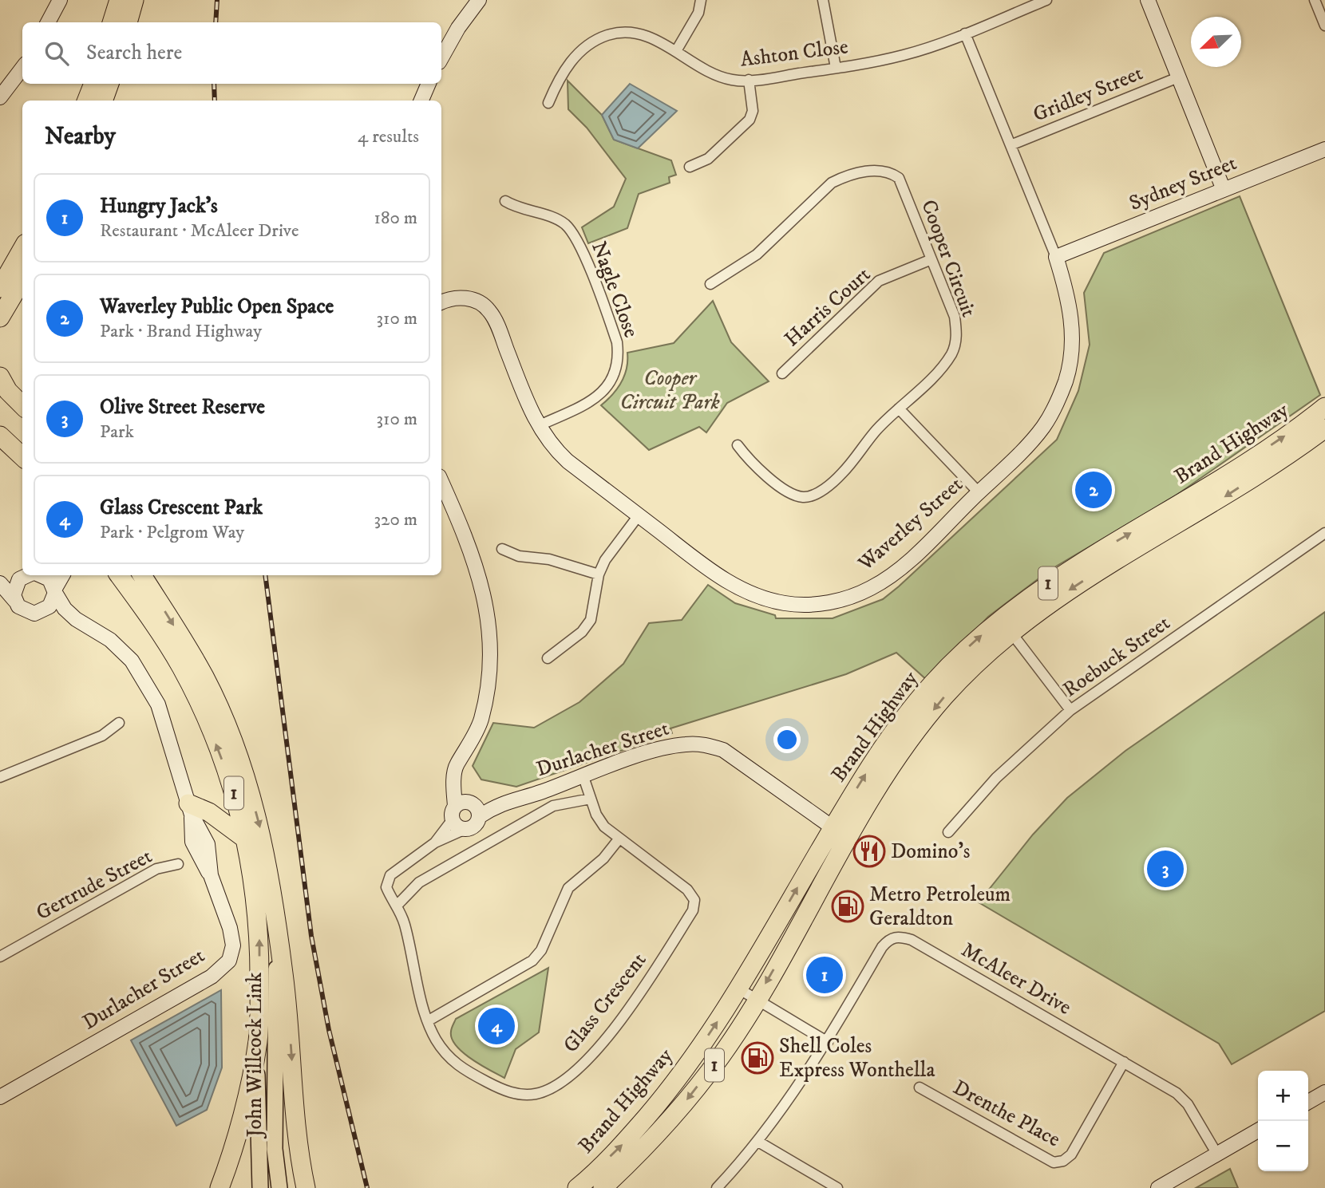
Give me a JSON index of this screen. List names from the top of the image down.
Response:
{
  "streets": {
    "highway": ["Brand Highway", "1"],
    "main road": ["John Willcock Link"],
    "street": [
      "Ashton Close",
      "Gridley Street",
      "Sydney Street",
      "Cooper Circuit",
      "Nagle Close",
      "Harris Court",
      "Waverley Street",
      "Roebuck Street",
      "Durlacher Street",
      "Gertrude Street",
      "McAleer Drive",
      "Glass Crescent",
      "Drenthe Place"
    ]
  },
  "crossings": [
    ["Ashton Close", "Waverley Street"],
    ["Gridley Street", "Waverley Street"],
    ["Sydney Street", "Waverley Street"],
    ["Cooper Circuit", "Harris Court"],
    ["Nagle Close", "Waverley Street"],
    ["Brand Highway", "Durlacher Street"],
    ["1", "John Willcock Link"],
    ["Durlacher Street", "Glass Crescent"],
    ["McAleer Drive", "Drenthe Place"]
  ],
  "parks": ["Cooper Circuit Park"],
  "places": {
    "restaurant": ["Domino's"],
    "fuel station": ["Metro Petroleum Geraldton", "Shell Coles Express Wonthella"]
  },
  "north": "bottom left",
  "page": {
    "search": "Search here",
    "heading": ["Nearby", "4 results"],
    "list": [
      {
        "mark": "1",
        "name": "Hungry Jack's",
        "note": "Restaurant · McAleer Drive",
        "value": "180 m"
      },
      {
        "mark": "2",
        "name": "Waverley Public Open Space",
        "note": "Park · Brand Highway",
        "value": "310 m"
      },
      {
        "mark": "3",
        "name": "Olive Street Reserve",
        "note": "Park",
        "value": "310 m"
      },
      {
        "mark": "4",
        "name": "Glass Crescent Park",
        "note": "Park · Pelgrom Way",
        "value": "320 m"
      }
    ],
    "pins": [
      "2",
      "3",
      "1",
      "4"
    ],
    "map_buttons": ["+", "−"]
  }
}
